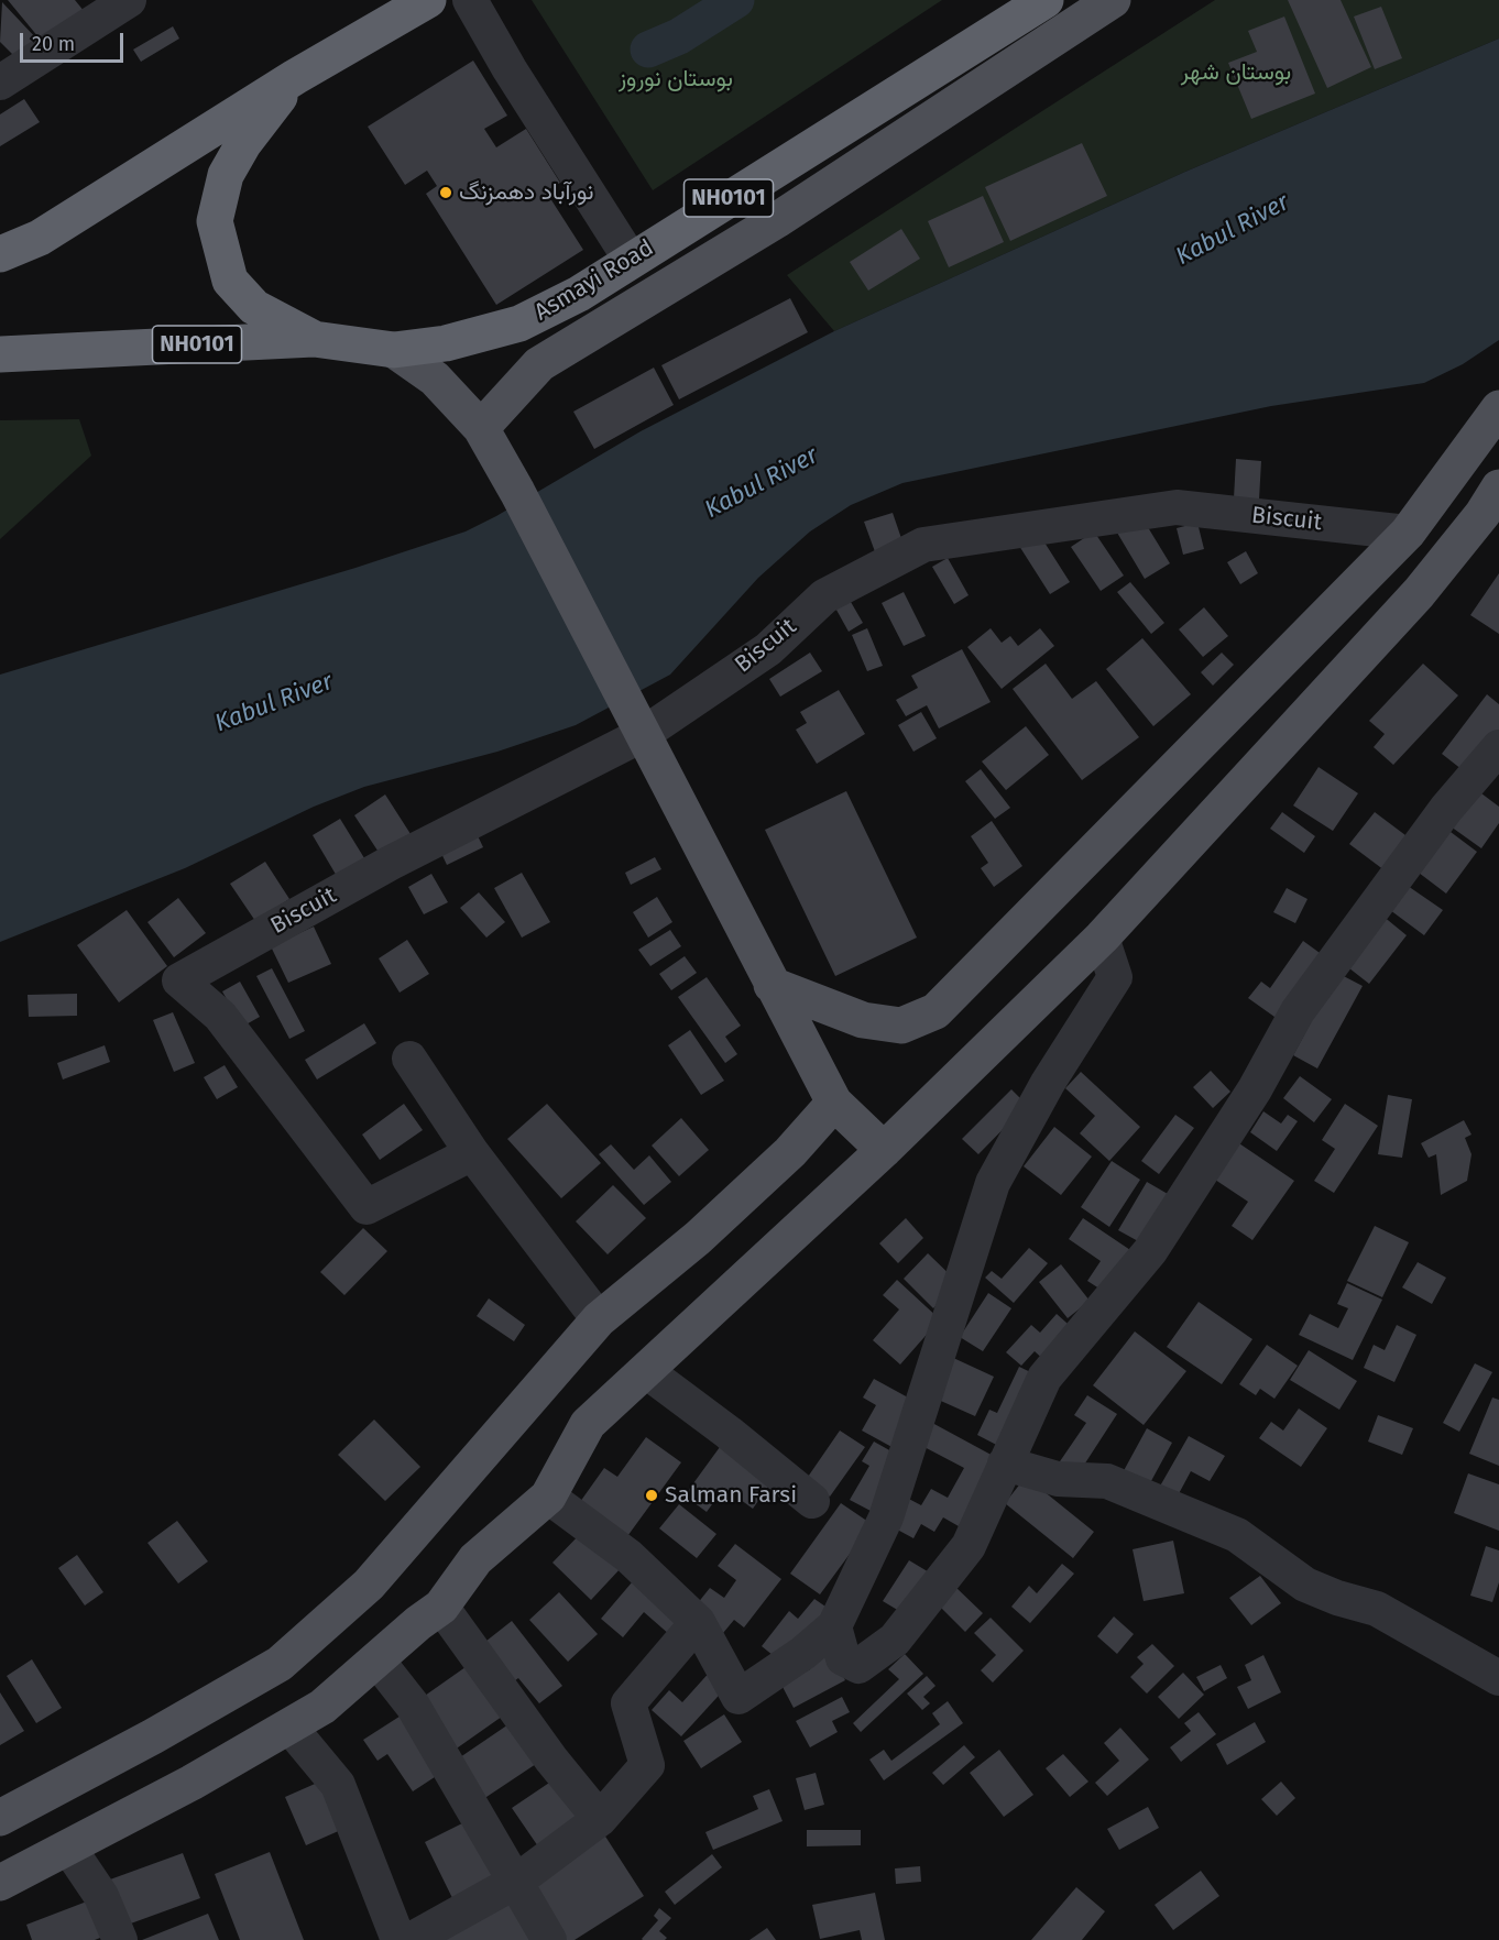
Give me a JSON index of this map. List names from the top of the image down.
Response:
{
  "streets": {
    "highway": ["NH0101", "Asmayi Road"],
    "street": ["Biscuit"]
  },
  "crossings": [
    ["NH0101", "Asmayi Road"]
  ],
  "water": ["Kabul River"],
  "parks": ["بوستان شهر", "بوستان نوروز"],
  "places": ["نورآباد دهمزنگ", "Salman Farsi"],
  "scale_bar": "20 m"
}
